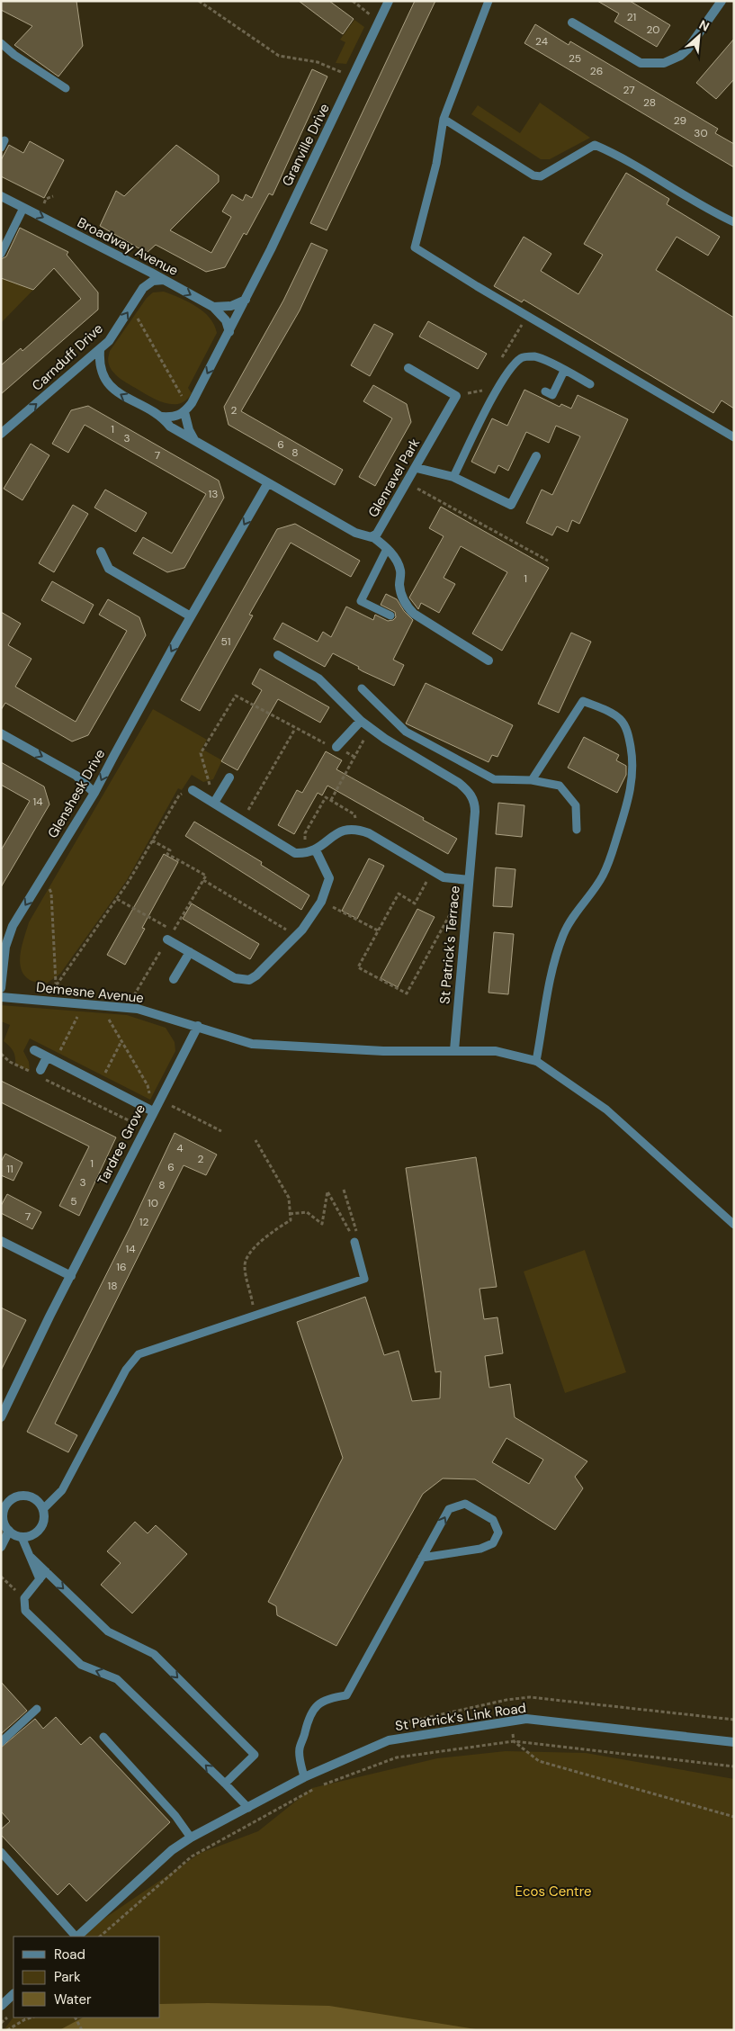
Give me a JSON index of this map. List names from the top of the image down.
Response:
{
  "streets": {
    "street": [
      "Granville Drive",
      "Broadway Avenue",
      "Carnduff Drive",
      "Glenravel Park",
      "Glenshesk Drive",
      "St Patrick's Terrace",
      "Demesne Avenue",
      "Tardree Grove",
      "St Patrick’s Link Road"
    ]
  },
  "crossings": [
    ["Granville Drive", "Broadway Avenue"],
    ["Broadway Avenue", "Carnduff Drive"],
    ["Carnduff Drive", "Glenravel Park"],
    ["Glenravel Park", "Glenshesk Drive"],
    ["St Patrick's Terrace", "Demesne Avenue"],
    ["Demesne Avenue", "Tardree Grove"]
  ],
  "one_way": ["Broadway Avenue", "Carnduff Drive", "Glenshesk Drive"],
  "parks": ["Ecos Centre"],
  "house_numbers": [
    "21",
    "20",
    "24",
    "25",
    "26",
    "27",
    "28",
    "29",
    "30",
    "2",
    "1",
    "3",
    "6",
    "8",
    "7",
    "13",
    "1",
    "51",
    "14",
    "4",
    "2",
    "1",
    "6",
    "11",
    "3",
    "8",
    "5",
    "10",
    "7",
    "12",
    "14",
    "16",
    "18"
  ],
  "legend": ["Road", "Park", "Water"],
  "north": "top right"
}
